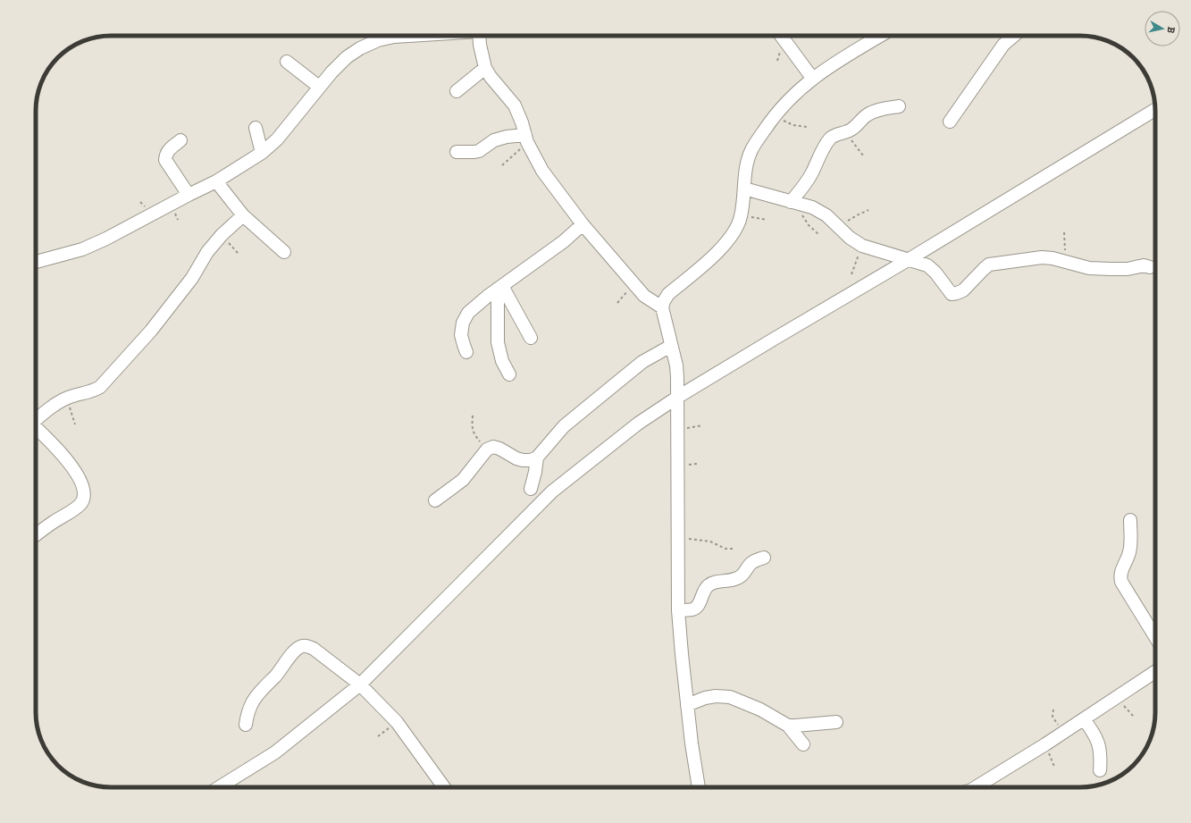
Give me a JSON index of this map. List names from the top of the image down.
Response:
{
  "north": "right"
}
